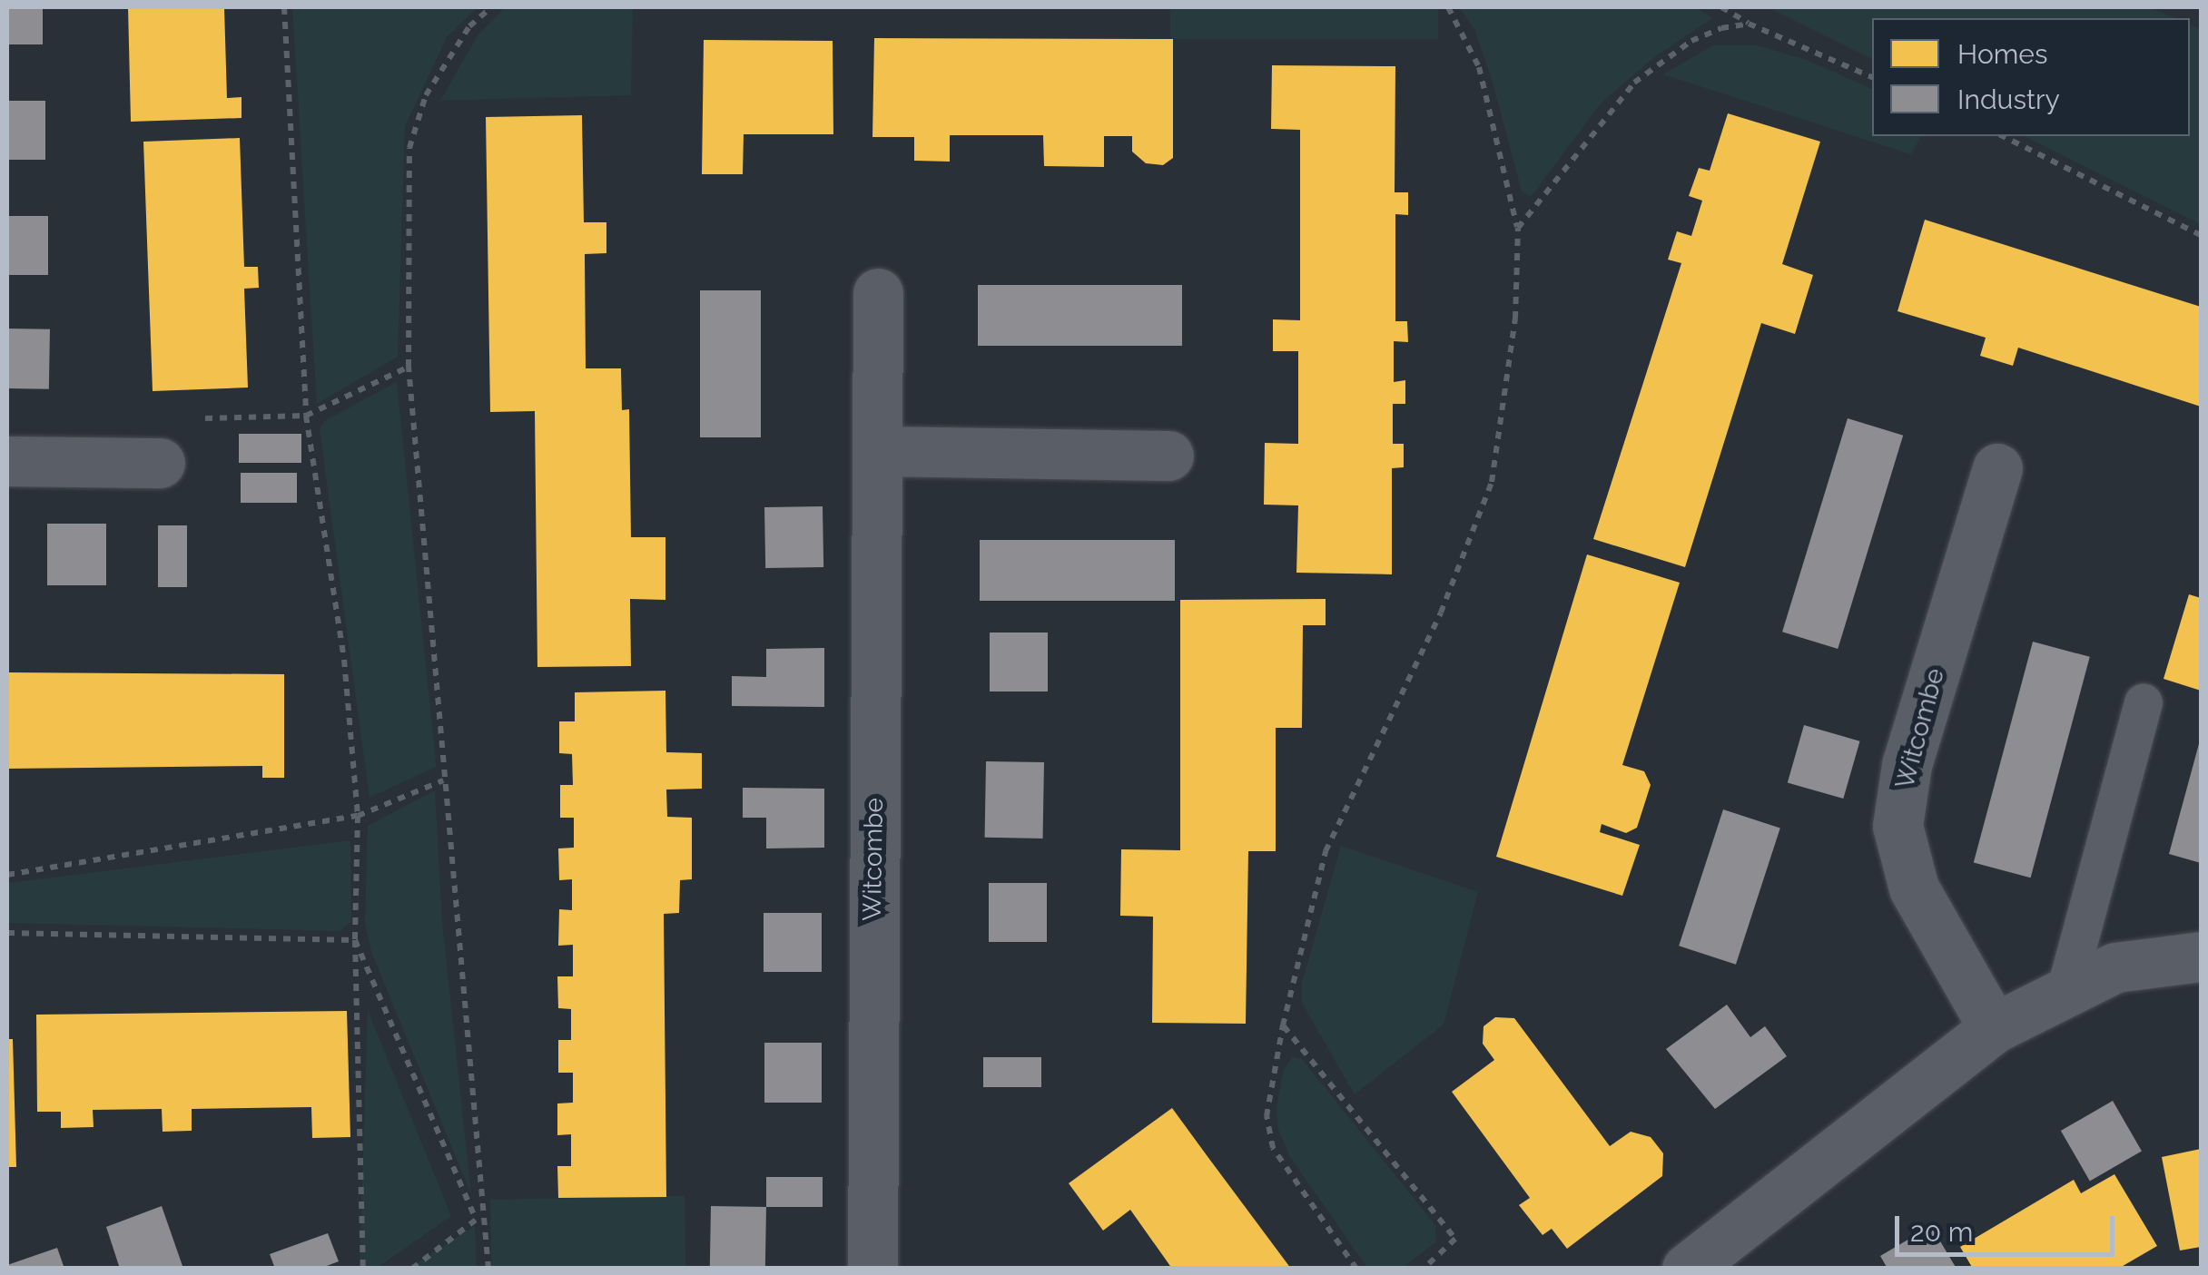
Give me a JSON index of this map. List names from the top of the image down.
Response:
{
  "streets": {
    "street": ["Witcombe"]
  },
  "legend": ["Homes", "Industry"],
  "scale_bar": "20 m"
}
